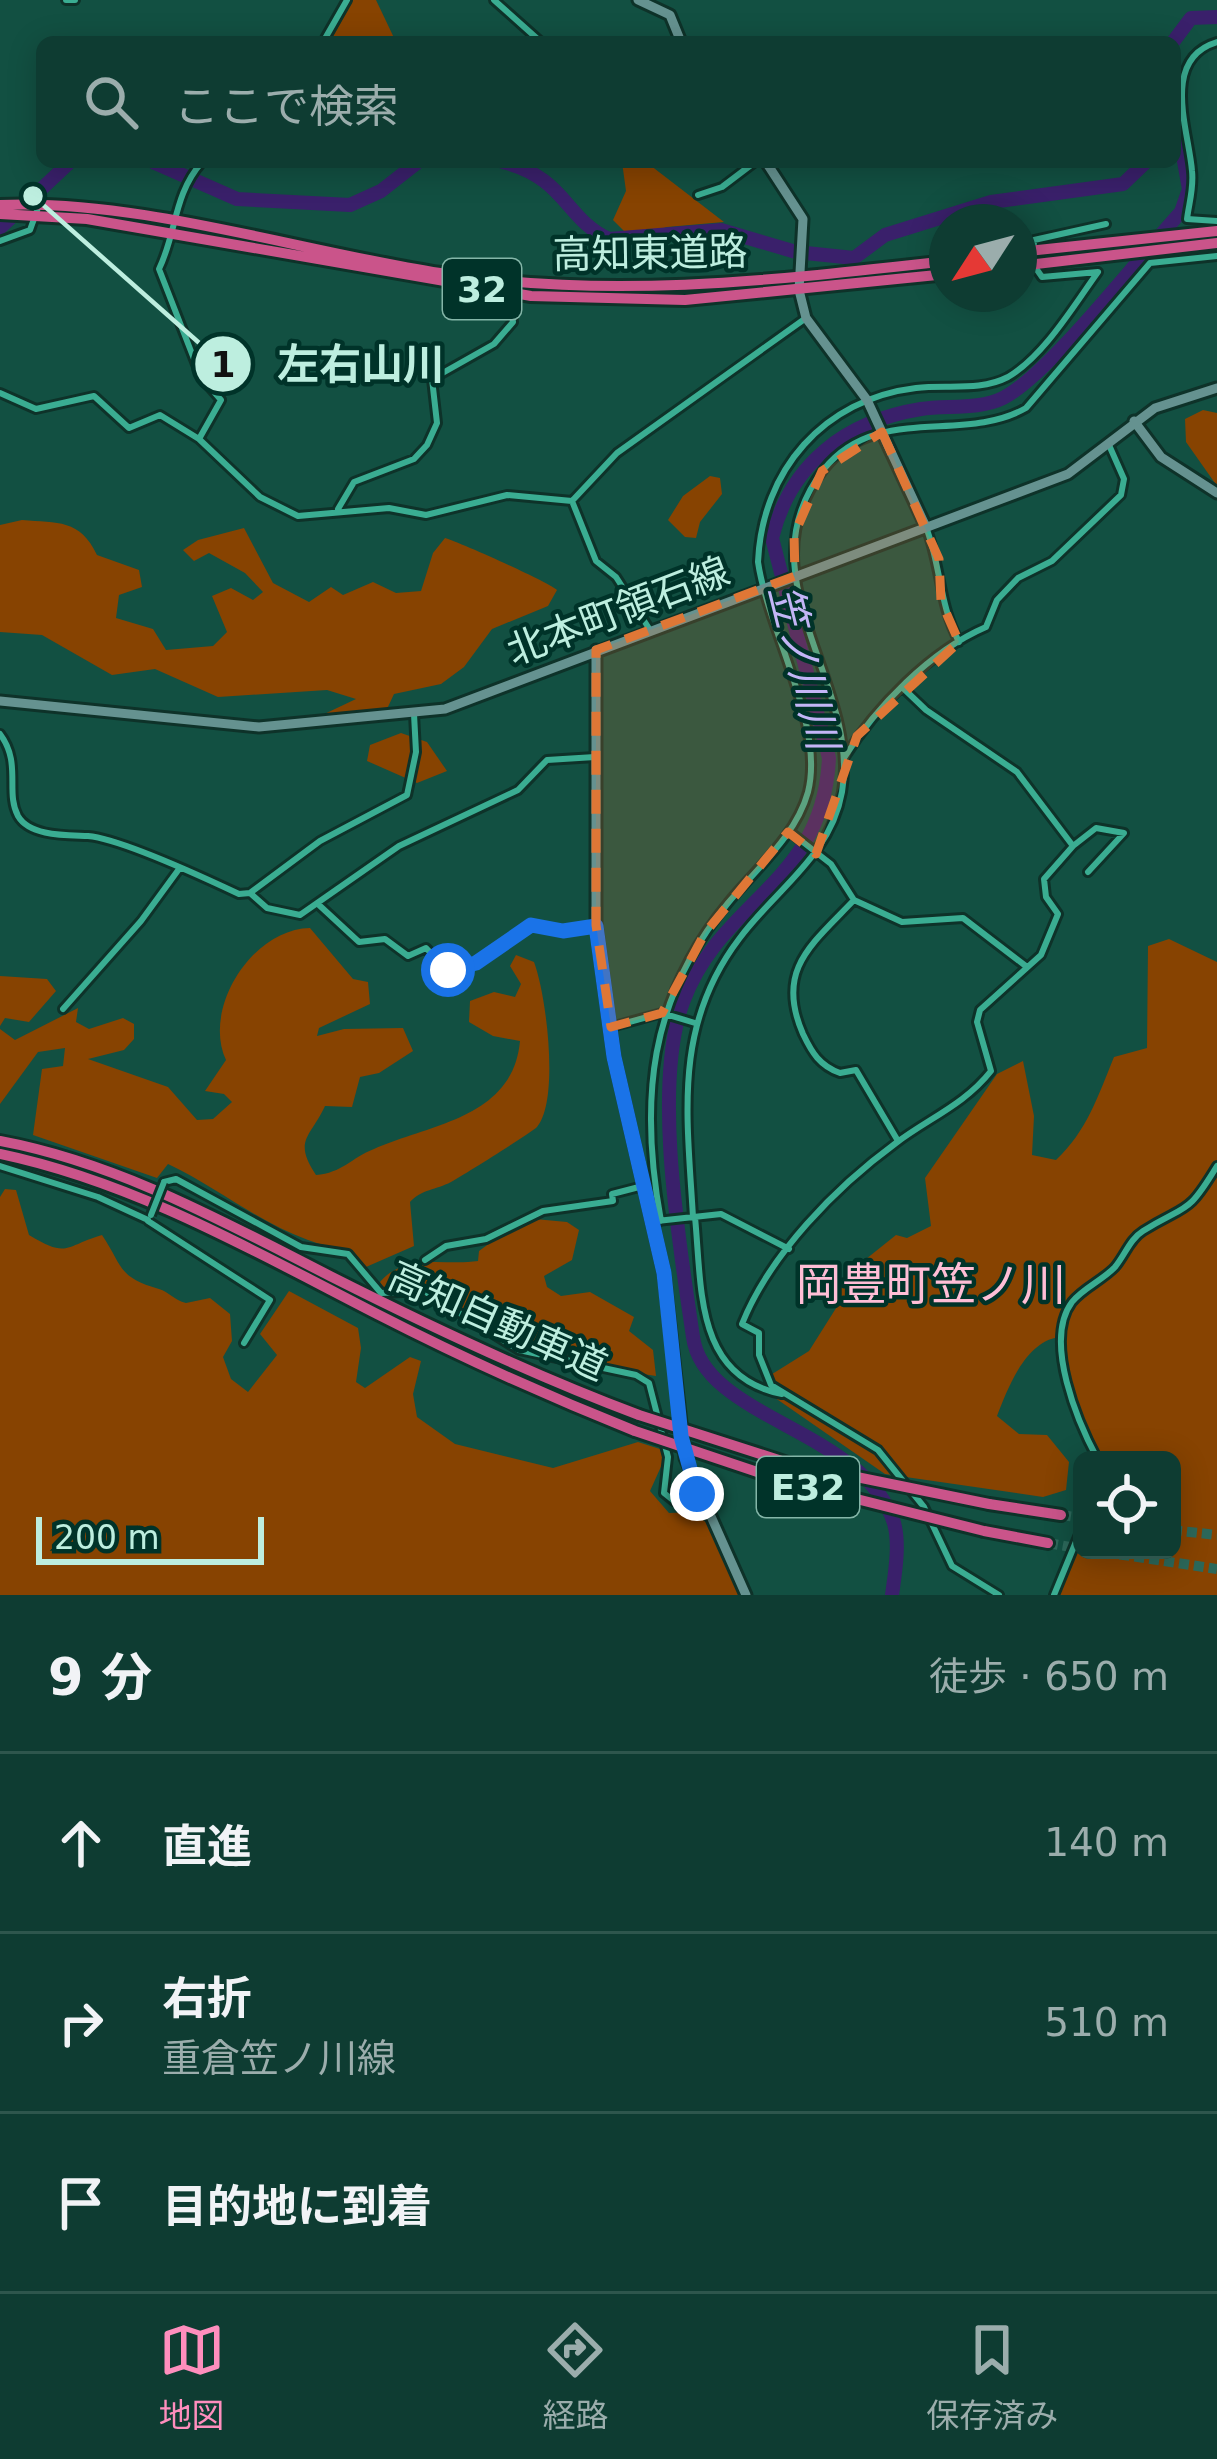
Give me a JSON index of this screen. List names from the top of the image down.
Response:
{
  "streets": {
    "highway": [
      "高知東道路",
      "32",
      "高知自動車道",
      "E32"
    ],
    "main road": ["北本町領石線"]
  },
  "districts": ["岡豊町笠ノ川"],
  "water": ["笠ノ川川"],
  "places": ["左右山川"],
  "scale_bar": "200 m",
  "north": "bottom left",
  "page": {
    "search": "ここで検索",
    "scale": "200 m",
    "heading": ["9 分", "徒歩 · 650 m"],
    "list": [
      ["直進", "140 m"],
      ["右折", "重倉笠ノ川線", "510 m"],
      "目的地に到着"
    ],
    "nav": ["地図", "経路", "保存済み"]
  }
}
